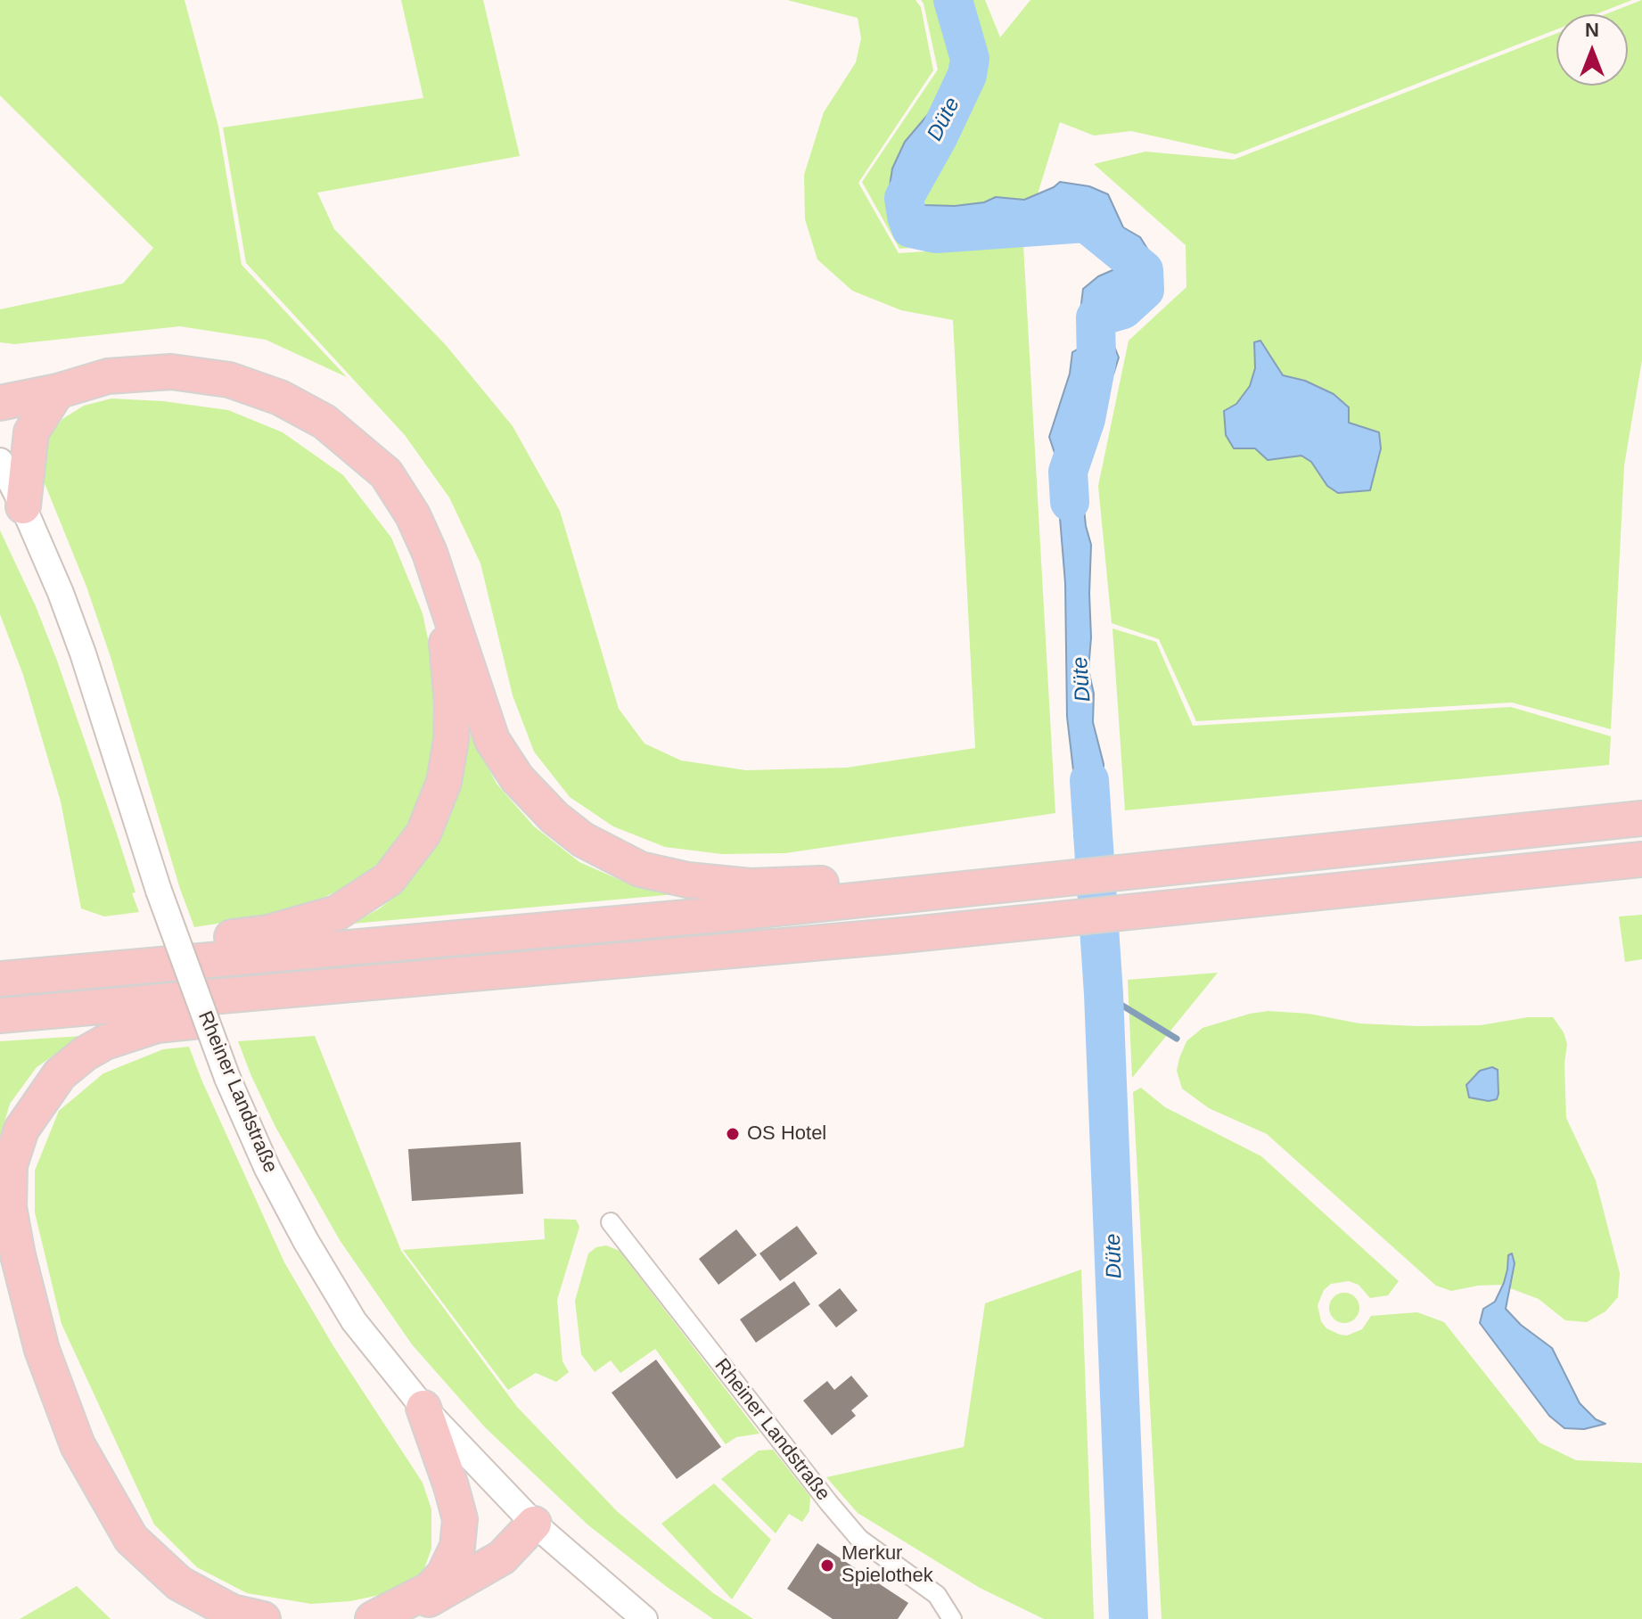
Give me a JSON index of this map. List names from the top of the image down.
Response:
{
  "streets": {
    "main road": ["Rheiner Landstraße"]
  },
  "water": ["Düte"],
  "places": ["OS Hotel", "Merkur Spielothek"],
  "north": "top"
}
